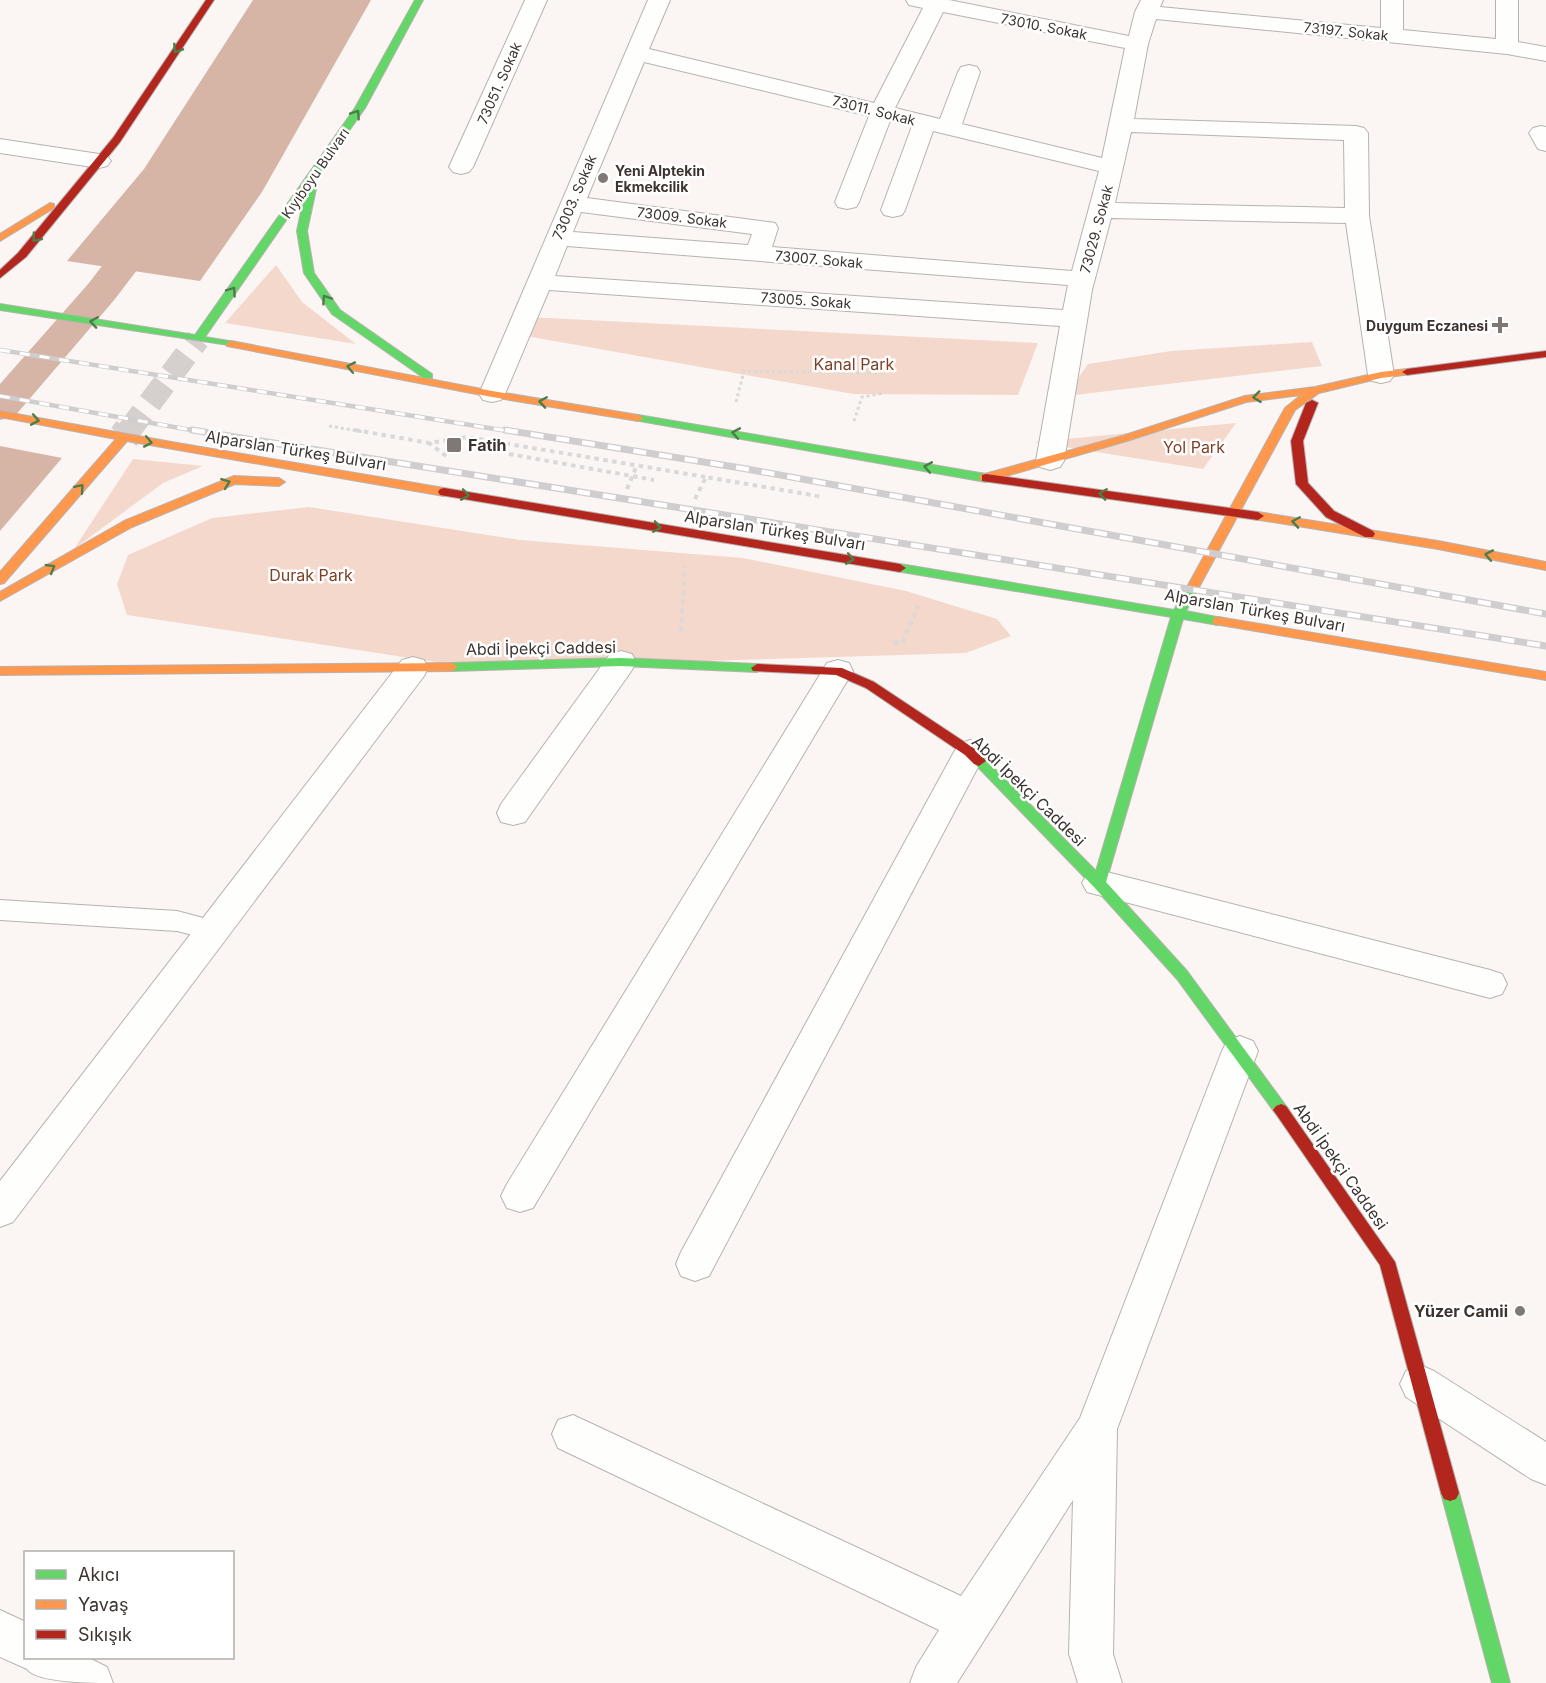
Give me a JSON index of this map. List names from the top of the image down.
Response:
{
  "streets": {
    "main road": ["Kıyıboyu Bulvarı", "Alparslan Türkeş Bulvarı", "Abdi İpekçi Caddesi"],
    "street": [
      "73010. Sokak",
      "73197. Sokak",
      "73051. Sokak",
      "73011. Sokak",
      "73003. Sokak",
      "73009. Sokak",
      "73029. Sokak",
      "73007. Sokak",
      "73005. Sokak"
    ]
  },
  "crossings": [
    ["73010. Sokak", "73029. Sokak"],
    ["73197. Sokak", "73029. Sokak"],
    ["73011. Sokak", "73003. Sokak"],
    ["73011. Sokak", "73029. Sokak"],
    ["73003. Sokak", "73009. Sokak"],
    ["73003. Sokak", "73007. Sokak"],
    ["73003. Sokak", "73005. Sokak"],
    ["73009. Sokak", "73007. Sokak"],
    ["73029. Sokak", "73007. Sokak"],
    ["73029. Sokak", "73005. Sokak"]
  ],
  "one_way": ["Kıyıboyu Bulvarı"],
  "parks": ["Kanal Park", "Yol Park", "Durak Park"],
  "places": {
    "other": ["Yeni Alptekin Ekmekcilik", "Yüzer Camii"],
    "health": ["Duygum Eczanesi"],
    "transit": ["Fatih"]
  },
  "legend": ["Akıcı", "Yavaş", "Sıkışık"]
}
